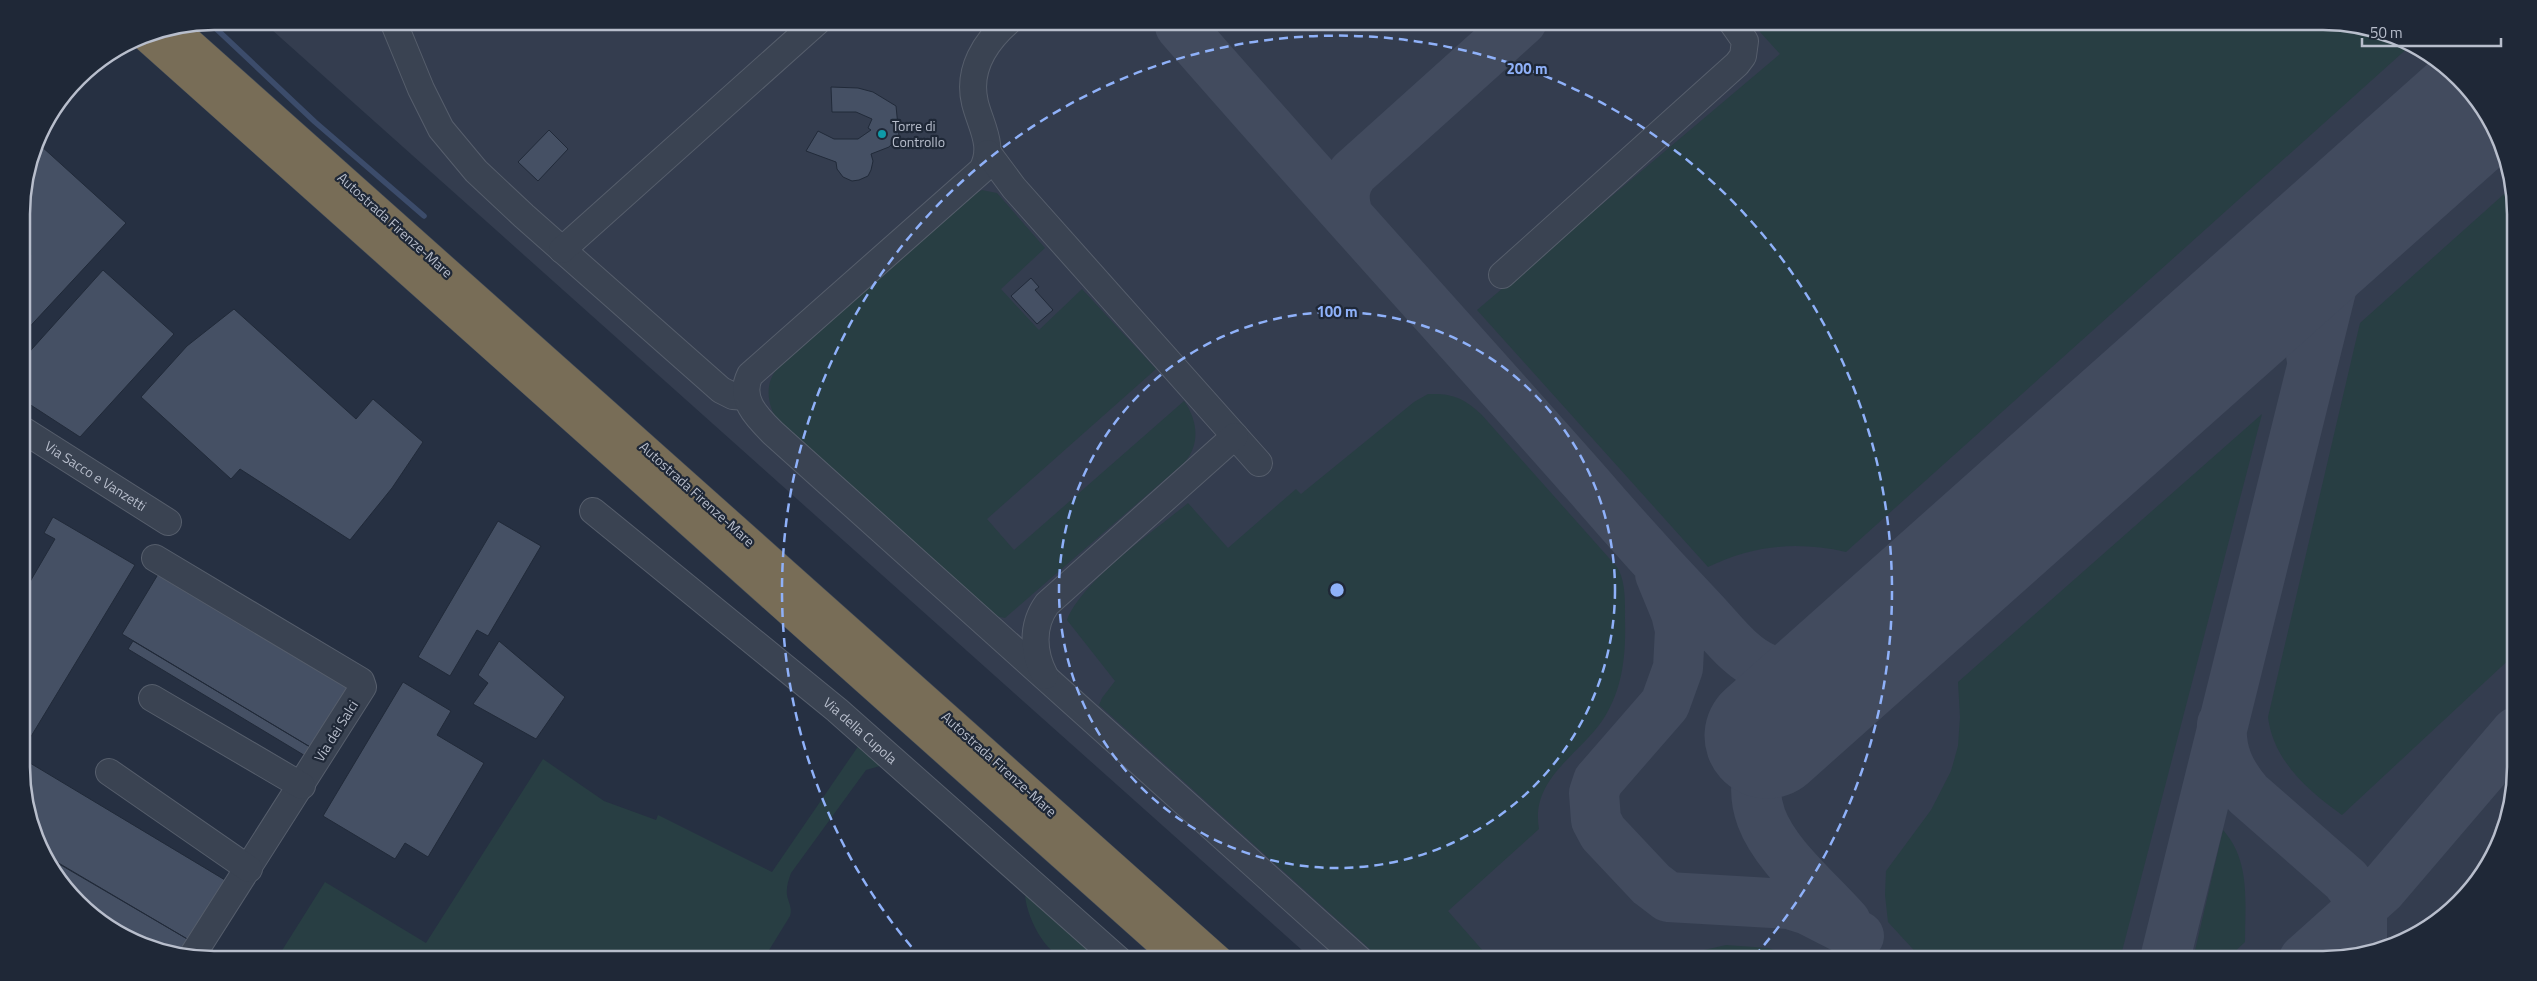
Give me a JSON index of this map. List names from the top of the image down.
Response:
{
  "streets": {
    "highway": ["Autostrada Firenze-Mare"],
    "street": ["Via Sacco e Vanzetti", "Via dei Salci", "Via della Cupola"]
  },
  "places": ["Torre di Controllo"],
  "scale_bar": "50 m",
  "rings": ["200 m", "100 m"]
}
